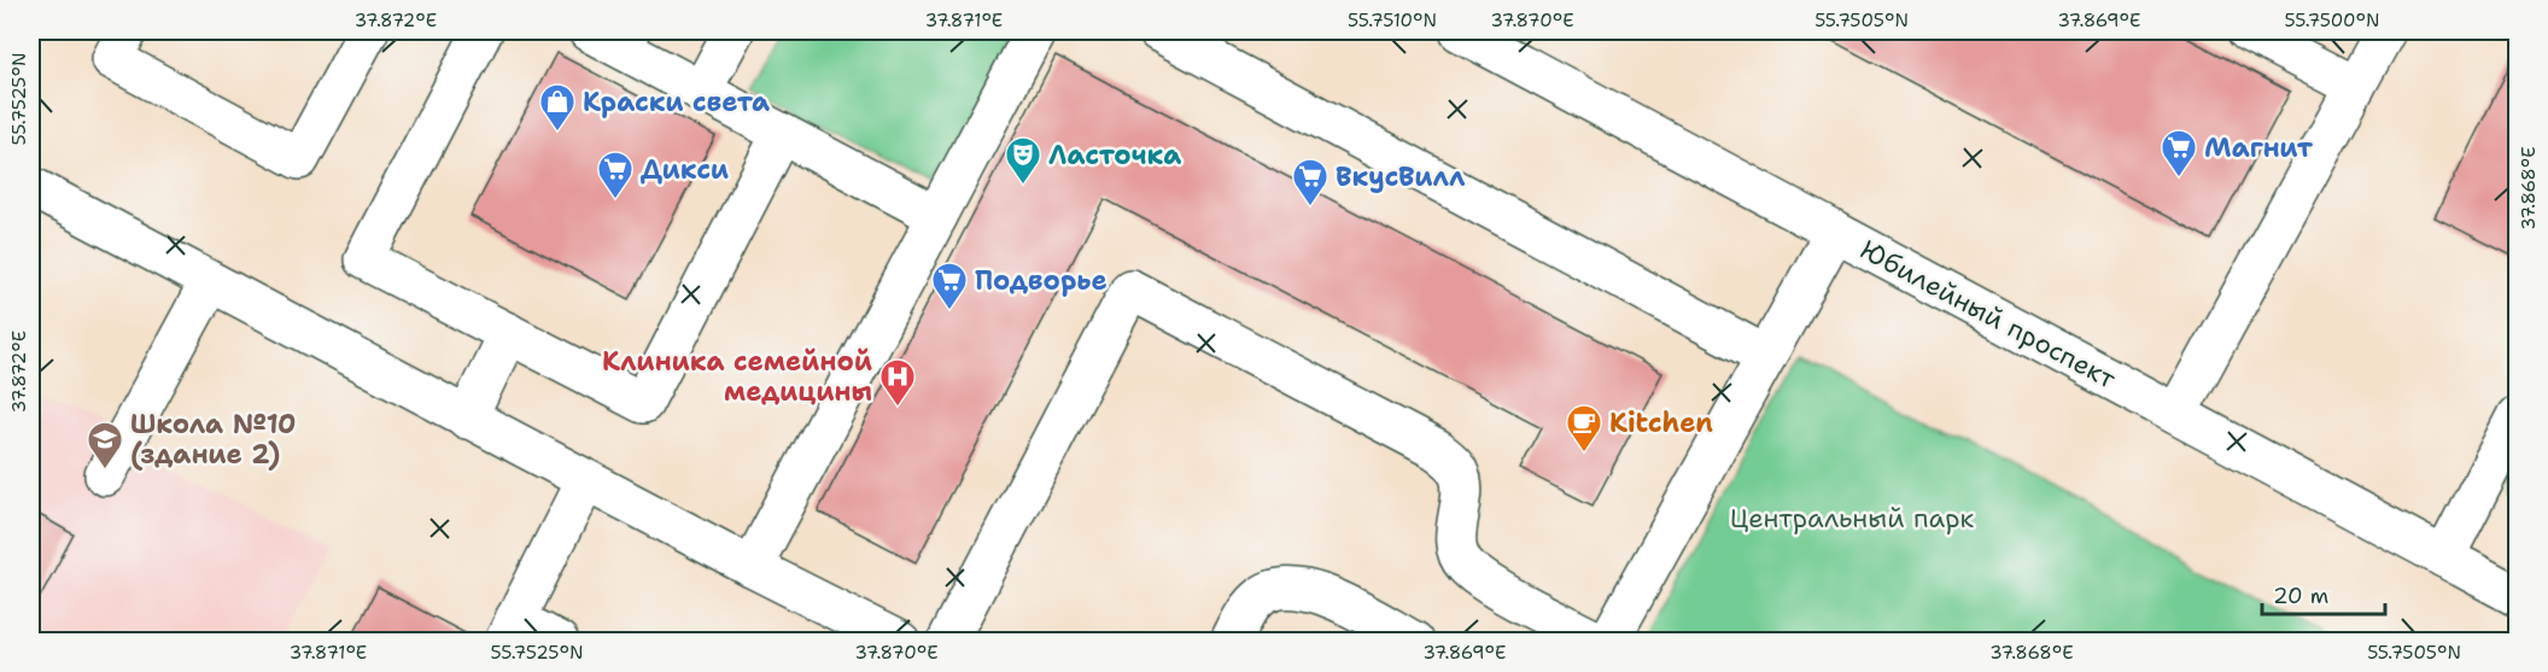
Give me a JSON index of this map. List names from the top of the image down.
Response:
{
  "streets": {
    "street": ["Юбилейный проспект"]
  },
  "parks": ["Центральный парк"],
  "places": {
    "shop": ["Краски света"],
    "supermarket": [
      "Магнит",
      "Дикси",
      "ВкусВилл",
      "Подворье"
    ],
    "theatre": ["Ласточка"],
    "hospital": ["Клиника семейной медицины"],
    "cafe": ["Kitchen"],
    "school or university": ["Школа №10 (здание 2)"]
  },
  "scale_bar": "20 m",
  "coordinates": [
    "37.872°E",
    "37.871°E",
    "55.7510°N",
    "37.870°E",
    "55.7505°N",
    "37.869°E",
    "55.7500°N",
    "55.7525°N",
    "37.868°E"
  ]
}
